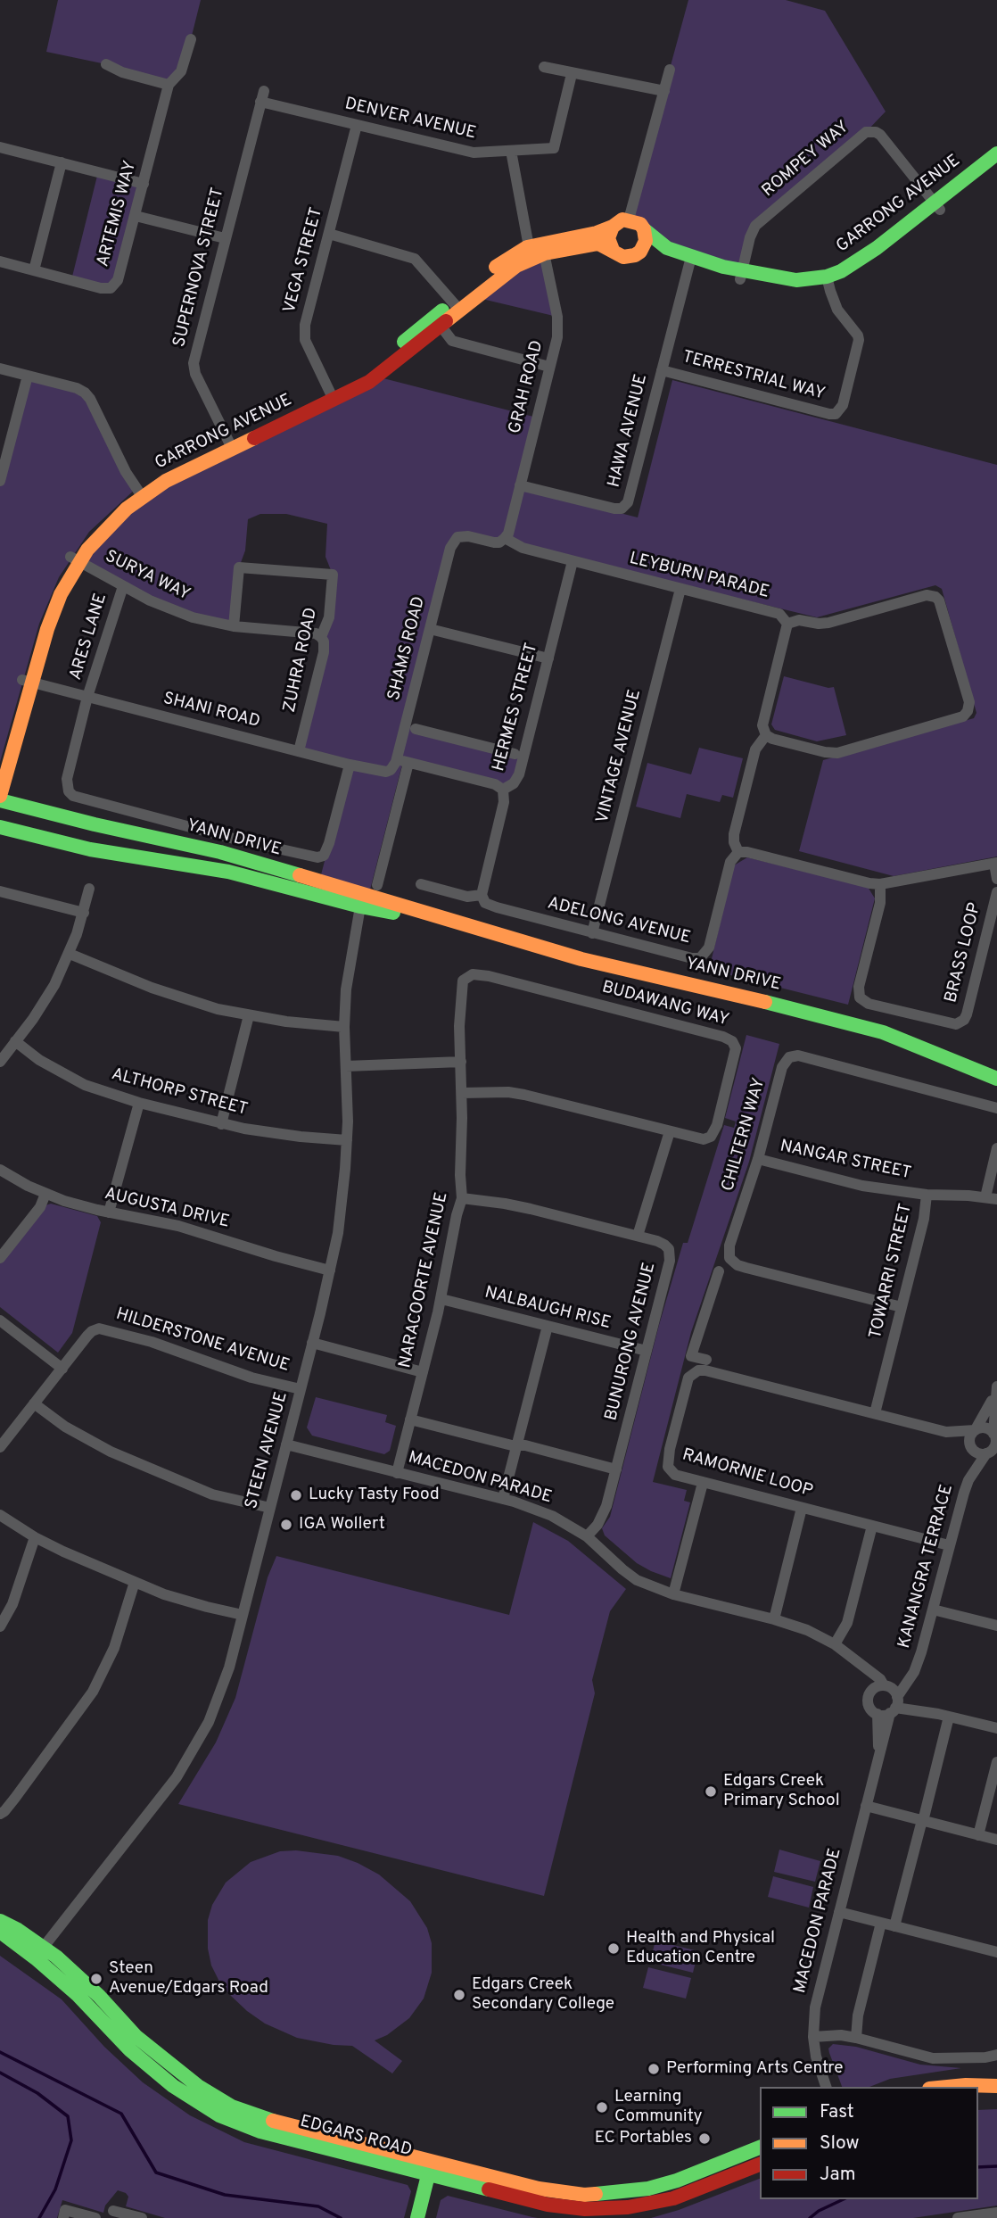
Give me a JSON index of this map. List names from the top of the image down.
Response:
{
  "streets": {
    "street": [
      "DENVER AVENUE",
      "ROMPEY WAY",
      "GARRONG AVENUE",
      "ARTEMIS WAY",
      "VEGA STREET",
      "SUPERNOVA STREET",
      "TERRESTRIAL WAY",
      "GRAH ROAD",
      "HAWA AVENUE",
      "SURYA WAY",
      "LEYBURN PARADE",
      "ARES LANE",
      "SHAMS ROAD",
      "ZUHRA ROAD",
      "HERMES STREET",
      "SHANI ROAD",
      "VINTAGE AVENUE",
      "YANN DRIVE",
      "ADELONG AVENUE",
      "BRASS LOOP",
      "BUDAWANG WAY",
      "ALTHORP STREET",
      "CHILTERN WAY",
      "NANGAR STREET",
      "AUGUSTA DRIVE",
      "TOWARRI STREET",
      "NARACOORTE AVENUE",
      "NALBAUGH RISE",
      "HILDERSTONE AVENUE",
      "BUNURONG AVENUE",
      "STEEN AVENUE",
      "RAMORNIE LOOP",
      "MACEDON PARADE",
      "KANANGRA TERRACE",
      "EDGARS ROAD"
    ]
  },
  "crossings": [
    ["DENVER AVENUE", "VEGA STREET"],
    ["DENVER AVENUE", "SUPERNOVA STREET"],
    ["DENVER AVENUE", "GRAH ROAD"],
    ["ROMPEY WAY", "GARRONG AVENUE"],
    ["GARRONG AVENUE", "VEGA STREET"],
    ["GARRONG AVENUE", "SUPERNOVA STREET"],
    ["GARRONG AVENUE", "TERRESTRIAL WAY"],
    ["GARRONG AVENUE", "GRAH ROAD"],
    ["GARRONG AVENUE", "HAWA AVENUE"],
    ["GARRONG AVENUE", "SURYA WAY"],
    ["GARRONG AVENUE", "SHANI ROAD"],
    ["GARRONG AVENUE", "YANN DRIVE"],
    ["TERRESTRIAL WAY", "HAWA AVENUE"],
    ["GRAH ROAD", "HAWA AVENUE"],
    ["GRAH ROAD", "LEYBURN PARADE"],
    ["SURYA WAY", "ARES LANE"],
    ["SURYA WAY", "ZUHRA ROAD"],
    ["LEYBURN PARADE", "SHAMS ROAD"],
    ["LEYBURN PARADE", "HERMES STREET"],
    ["LEYBURN PARADE", "VINTAGE AVENUE"],
    ["LEYBURN PARADE", "ADELONG AVENUE"],
    ["ARES LANE", "SHANI ROAD"],
    ["SHAMS ROAD", "SHANI ROAD"],
    ["ZUHRA ROAD", "SHANI ROAD"],
    ["HERMES STREET", "SHANI ROAD"],
    ["HERMES STREET", "ADELONG AVENUE"],
    ["VINTAGE AVENUE", "ADELONG AVENUE"],
    ["YANN DRIVE", "STEEN AVENUE"],
    ["BUDAWANG WAY", "NARACOORTE AVENUE"],
    ["ALTHORP STREET", "STEEN AVENUE"],
    ["CHILTERN WAY", "NANGAR STREET"],
    ["CHILTERN WAY", "TOWARRI STREET"],
    ["NANGAR STREET", "TOWARRI STREET"],
    ["AUGUSTA DRIVE", "STEEN AVENUE"],
    ["TOWARRI STREET", "RAMORNIE LOOP"],
    ["NARACOORTE AVENUE", "NALBAUGH RISE"],
    ["NARACOORTE AVENUE", "BUNURONG AVENUE"],
    ["NARACOORTE AVENUE", "MACEDON PARADE"],
    ["NALBAUGH RISE", "BUNURONG AVENUE"],
    ["HILDERSTONE AVENUE", "STEEN AVENUE"],
    ["BUNURONG AVENUE", "MACEDON PARADE"],
    ["STEEN AVENUE", "MACEDON PARADE"],
    ["STEEN AVENUE", "EDGARS ROAD"],
    ["RAMORNIE LOOP", "KANANGRA TERRACE"],
    ["MACEDON PARADE", "KANANGRA TERRACE"]
  ],
  "places": [
    "Lucky Tasty Food",
    "IGA Wollert",
    "Edgars Creek Primary School",
    "Health and Physical Education Centre",
    "Steen Avenue/Edgars Road",
    "Edgars Creek Secondary College",
    "Performing Arts Centre",
    "Learning Community",
    "EC Portables"
  ],
  "legend": ["Fast", "Slow", "Jam"]
}
